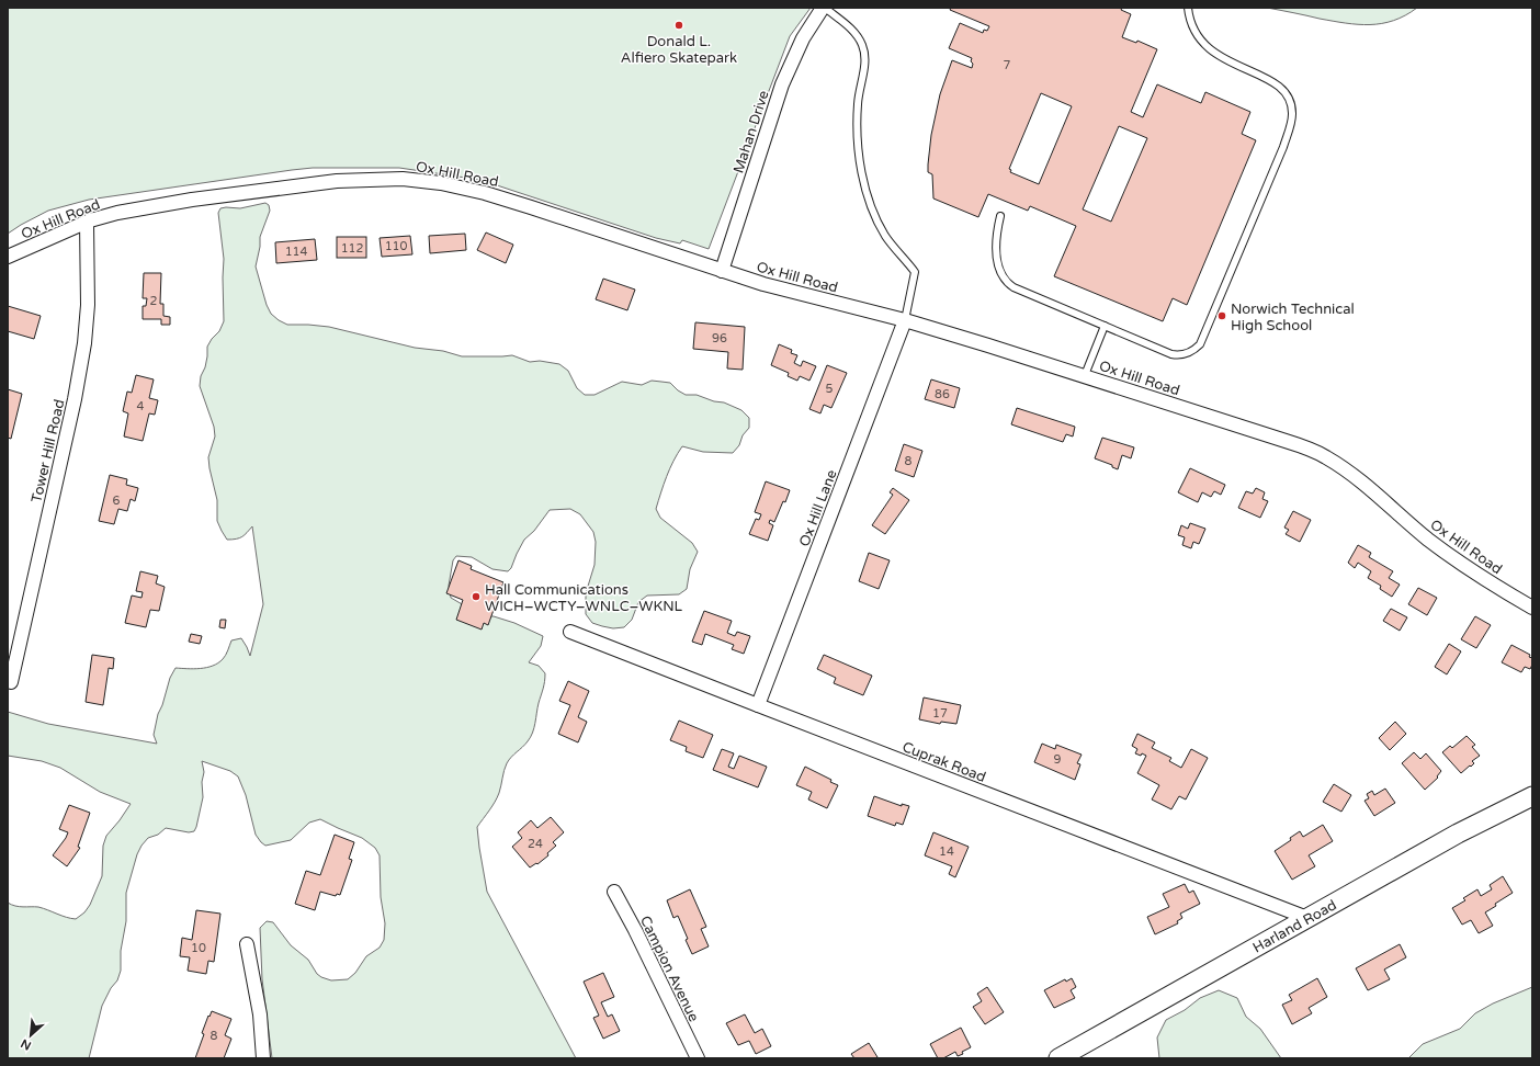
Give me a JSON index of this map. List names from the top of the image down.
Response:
{
  "streets": {
    "main road": ["Harland Road"],
    "street": [
      "Mahan Drive",
      "Ox Hill Road",
      "Tower Hill Road",
      "Ox Hill Lane",
      "Cuprak Road",
      "Campion Avenue"
    ]
  },
  "crossings": [
    ["Mahan Drive", "Ox Hill Road"],
    ["Ox Hill Road", "Tower Hill Road"],
    ["Ox Hill Road", "Ox Hill Lane"],
    ["Ox Hill Lane", "Cuprak Road"],
    ["Cuprak Road", "Harland Road"]
  ],
  "places": ["Donald L. Alfiero Skatepark", "Norwich Technical High School", "Hall Communications WICH–WCTY–WNLC–WKNL"],
  "house_numbers": [
    "7",
    "110",
    "112",
    "114",
    "2",
    "96",
    "5",
    "86",
    "4",
    "8",
    "6",
    "17",
    "9",
    "24",
    "14",
    "10",
    "8"
  ],
  "north": "bottom left"
}
